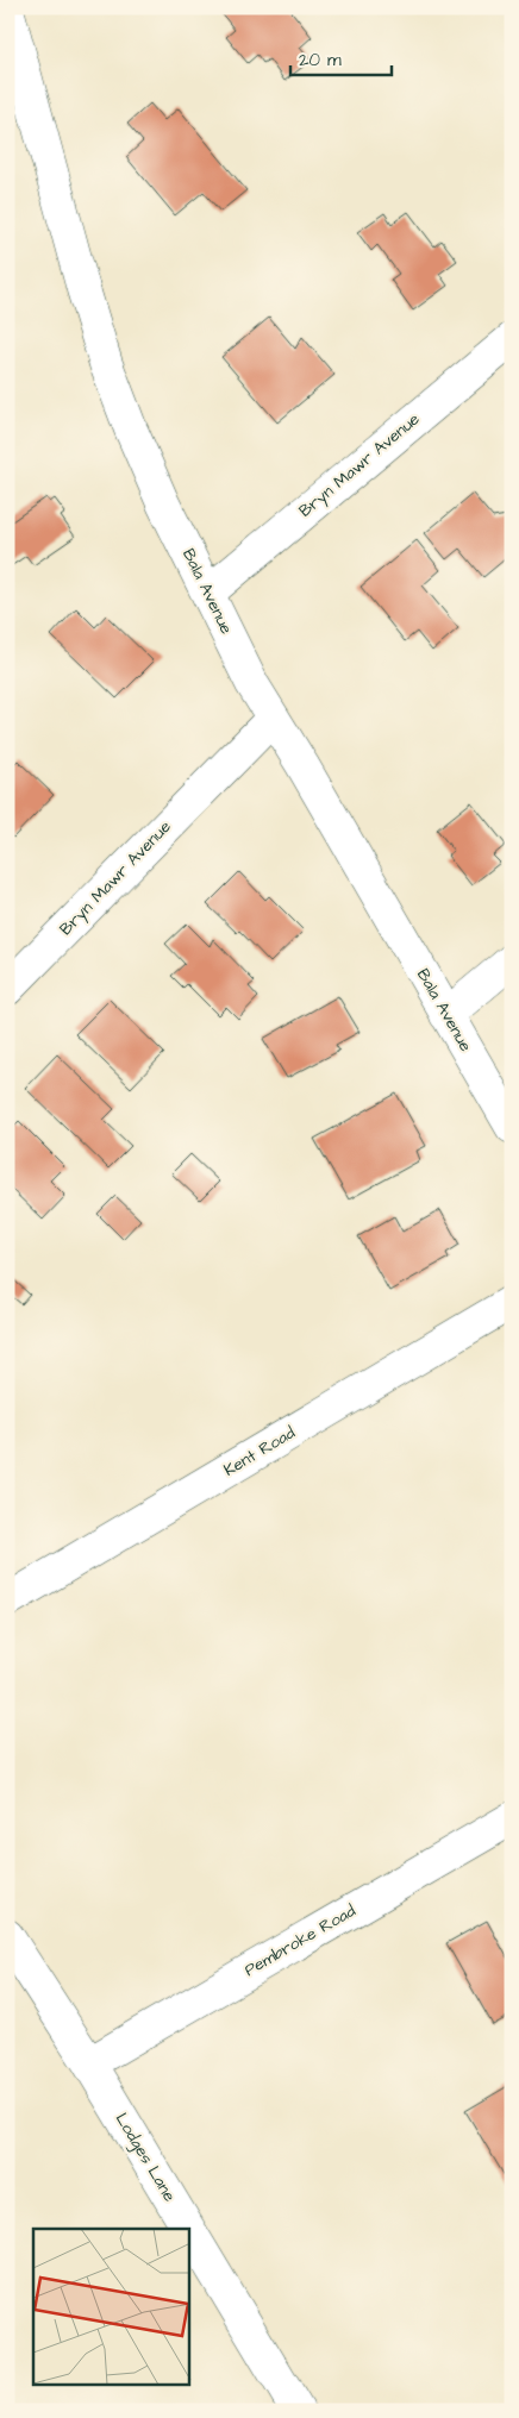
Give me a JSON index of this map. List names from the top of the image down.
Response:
{
  "streets": {
    "street": [
      "Bryn Mawr Avenue",
      "Bala Avenue",
      "Kent Road",
      "Pembroke Road",
      "Lodges Lane"
    ]
  },
  "crossings": [
    ["Bryn Mawr Avenue", "Bala Avenue"],
    ["Pembroke Road", "Lodges Lane"]
  ],
  "scale_bar": "20 m"
}
